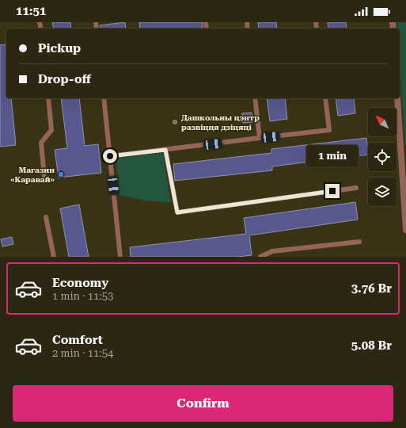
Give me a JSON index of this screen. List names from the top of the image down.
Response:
{
  "places": ["Дашкольны цэнтр развіцця дзіцяці", "Магазин «Каравай»"],
  "north": "top left",
  "page": {
    "status": "11:51",
    "banner": ["Pickup", "Drop-off"],
    "bubble": "1 min",
    "list": [
      {
        "name": "Economy",
        "note": "1 min · 11:53",
        "value": "3.76 Br"
      },
      {
        "name": "Comfort",
        "note": "2 min · 11:54",
        "value": "5.08 Br"
      }
    ],
    "buttons": "Confirm"
  }
}
